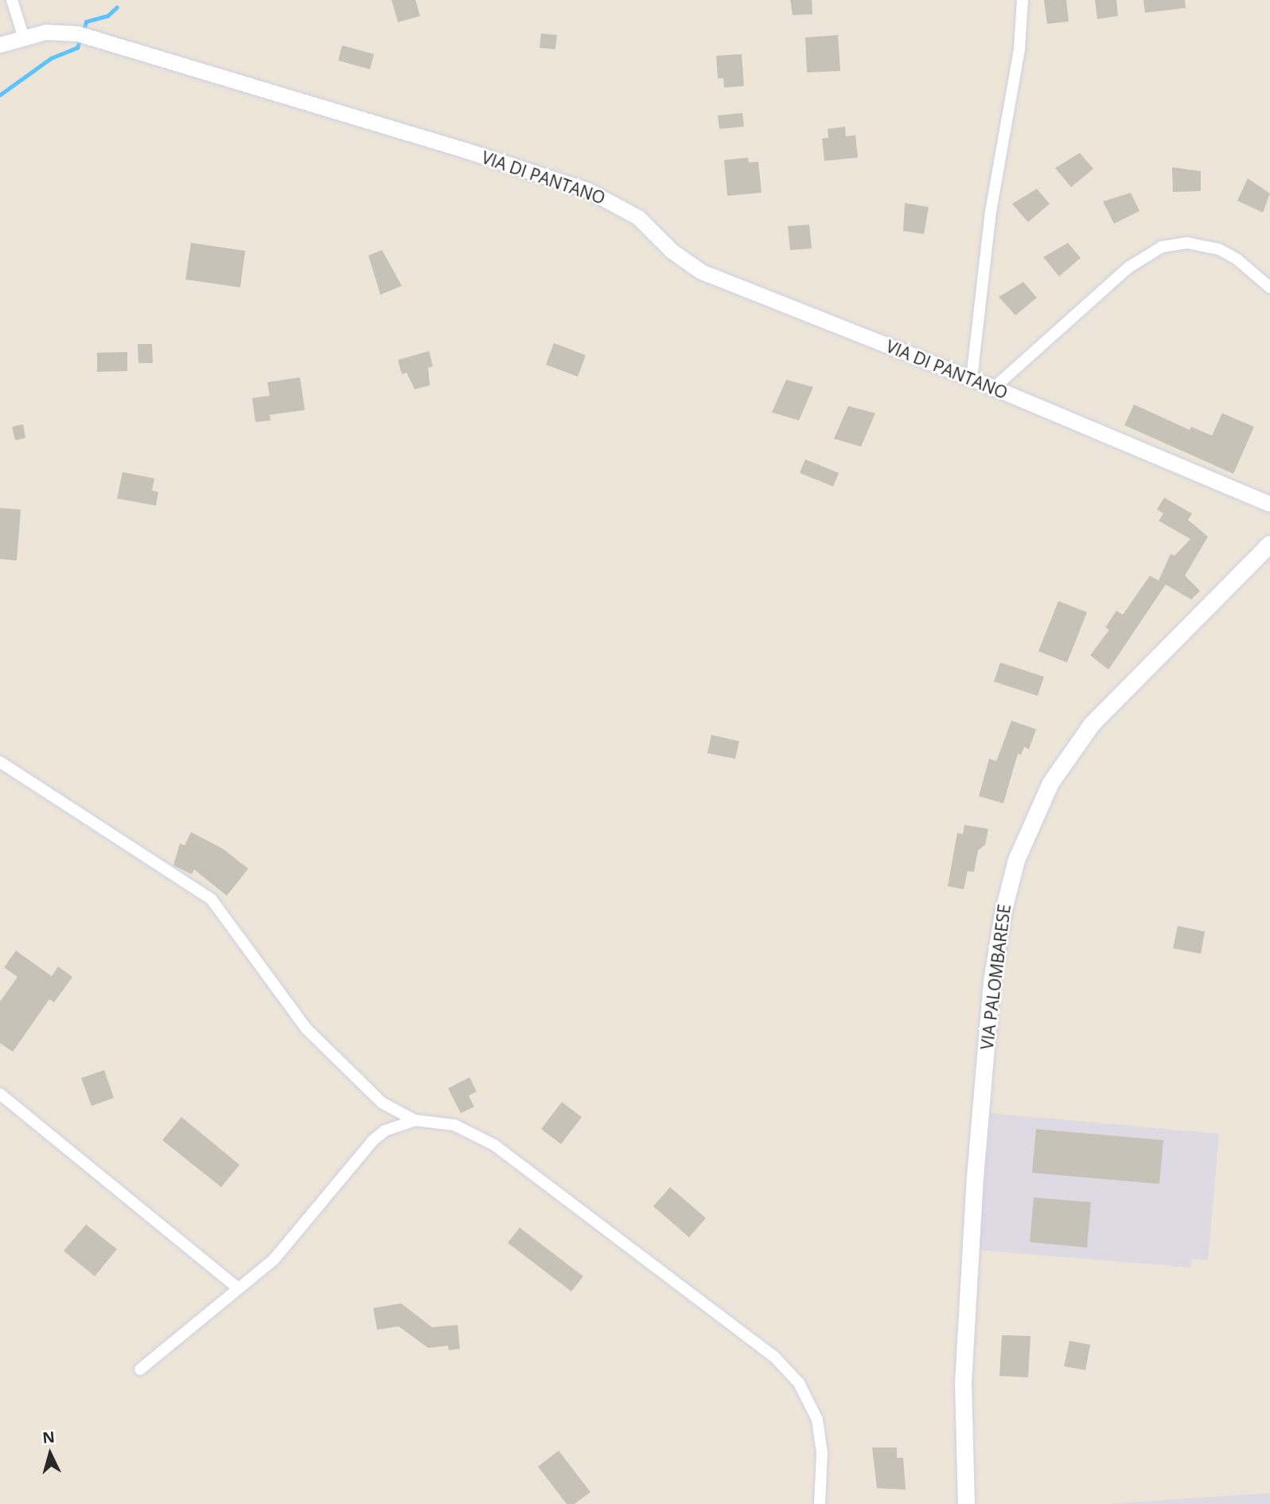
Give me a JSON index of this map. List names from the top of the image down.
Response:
{
  "streets": {
    "main road": ["VIA PALOMBARESE"],
    "street": ["VIA DI PANTANO"]
  },
  "north": "top"
}
